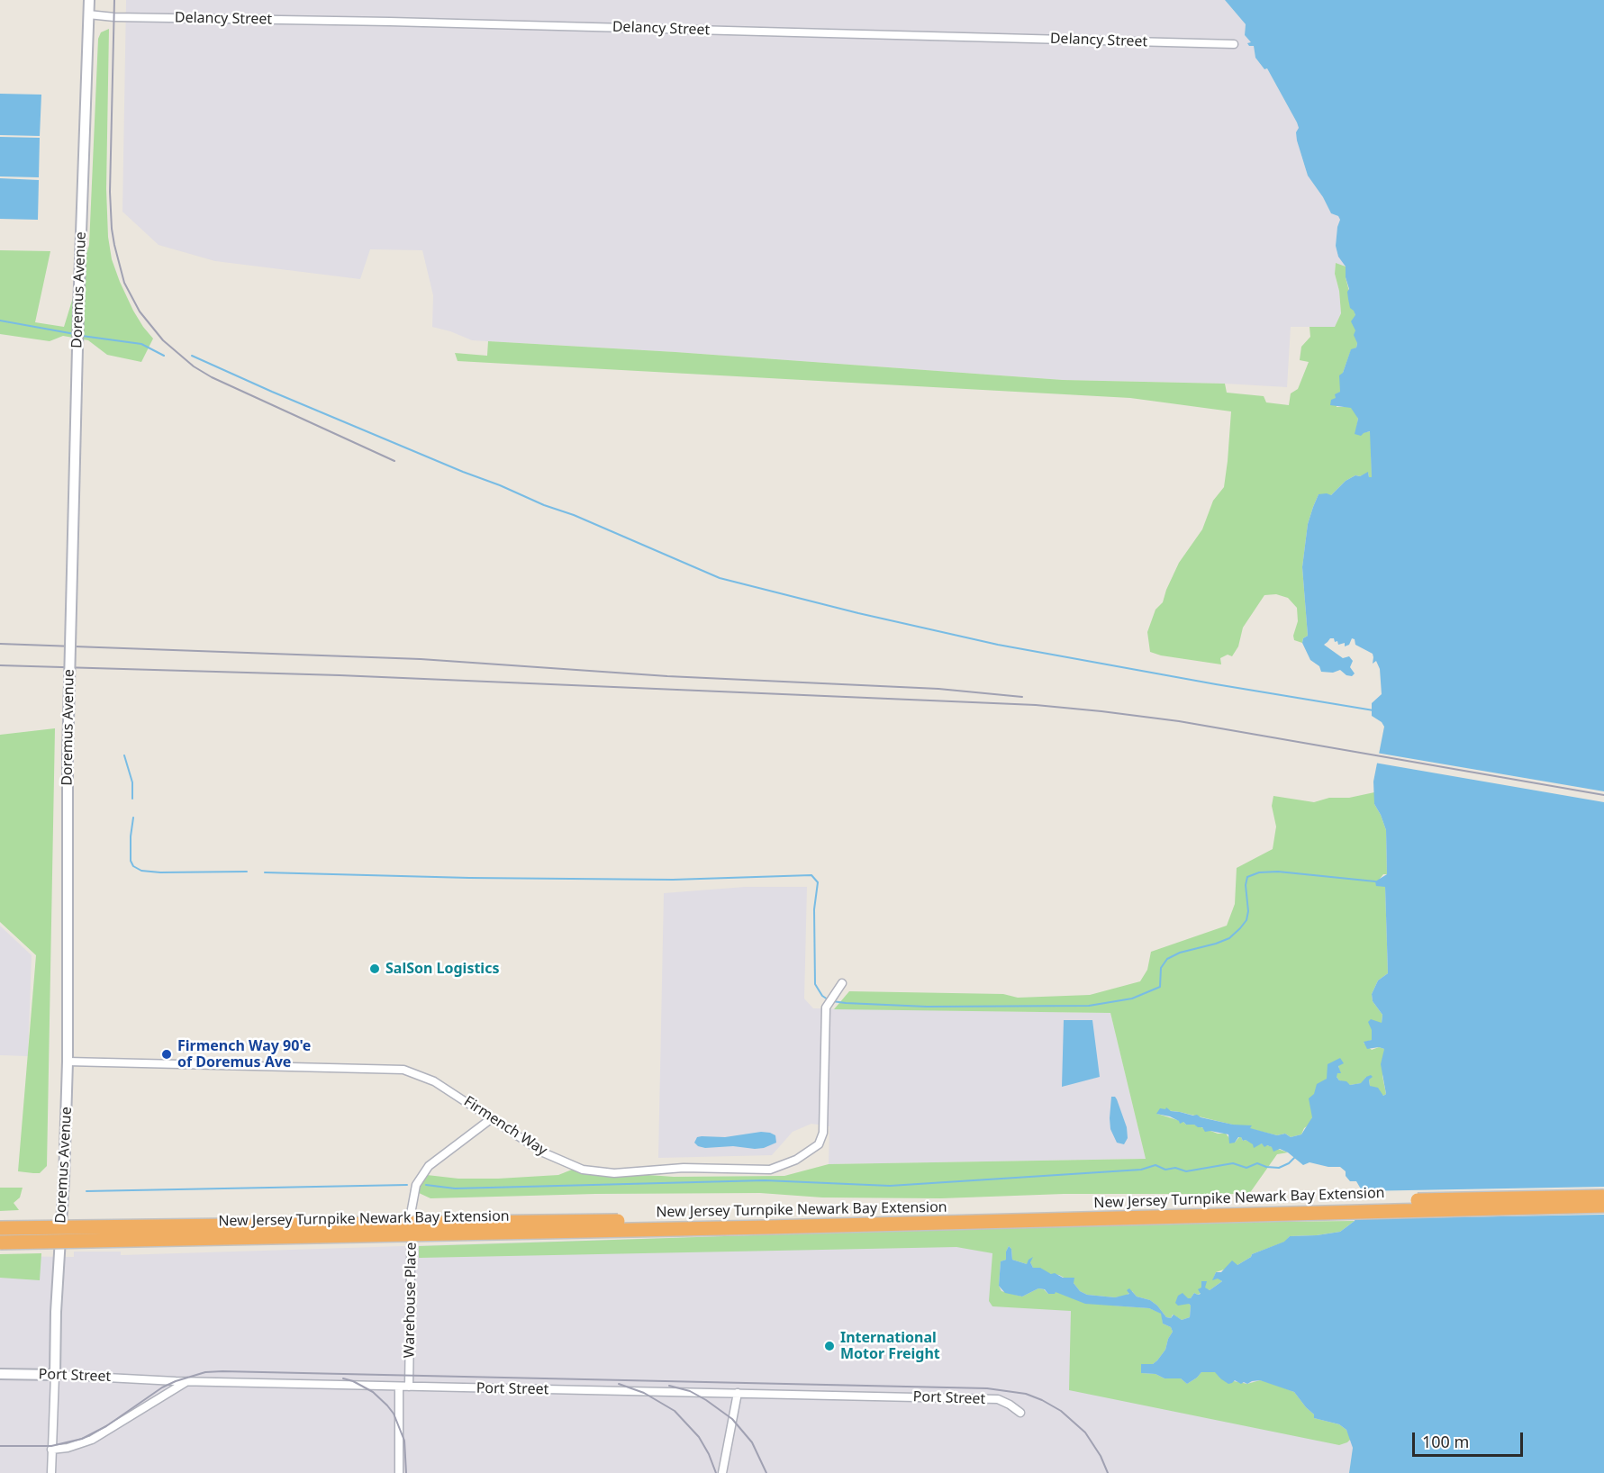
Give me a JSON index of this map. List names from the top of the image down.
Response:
{
  "streets": {
    "highway": ["New Jersey Turnpike Newark Bay Extension"],
    "main road": ["Doremus Avenue", "Port Street"],
    "street": ["Delancy Street", "Firmench Way", "Warehouse Place"]
  },
  "crossings": [
    ["Delancy Street", "Doremus Avenue"],
    ["Doremus Avenue", "Firmench Way"],
    ["Doremus Avenue", "Port Street"],
    ["Firmench Way", "Warehouse Place"],
    ["Warehouse Place", "Port Street"]
  ],
  "places": ["SalSon Logistics", "Firmench Way 90'e of Doremus Ave", "International Motor Freight"],
  "scale_bar": "100 m"
}
